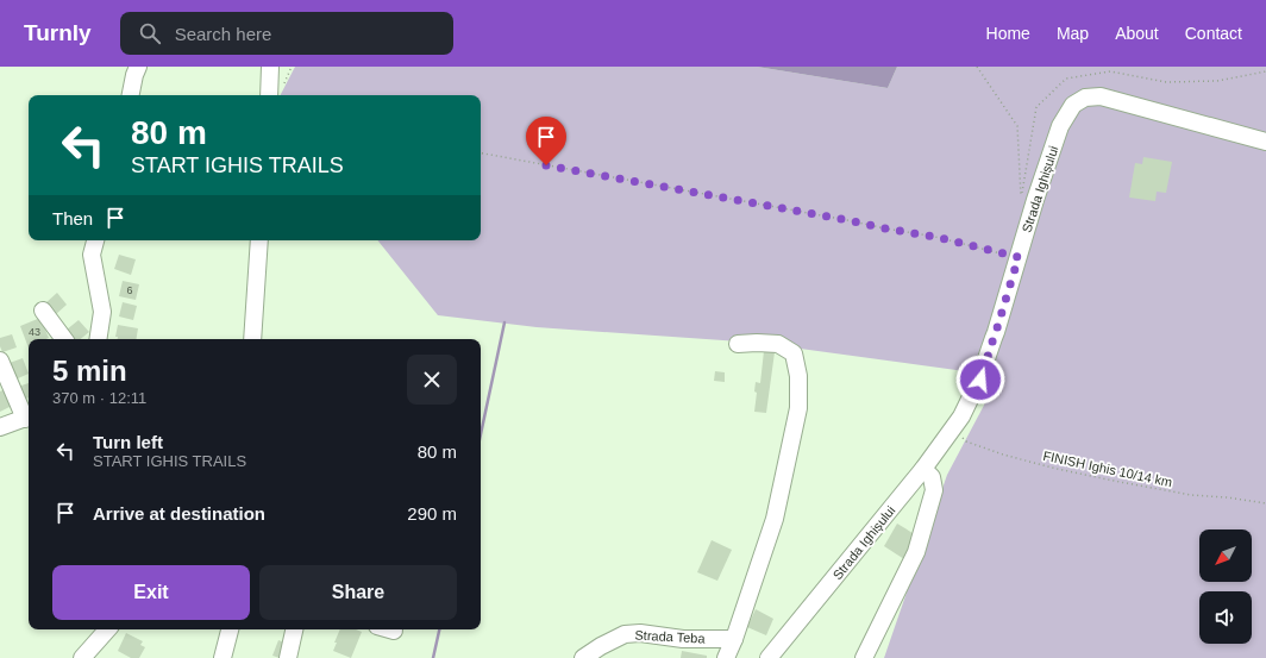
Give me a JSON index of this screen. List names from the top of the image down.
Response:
{
  "streets": {
    "street": ["Strada Ighișului", "Strada Teba"],
    "path": ["FINISH Ighis 10/14 km"]
  },
  "crossings": [
    ["Strada Ighișului", "FINISH Ighis 10/14 km"]
  ],
  "house_numbers": ["6", "43"],
  "north": "bottom left",
  "page": {
    "header": "Turnly",
    "search": "Search here",
    "nav": [
      "Home",
      "Map",
      "About",
      "Contact"
    ],
    "turn": ["80 m", "START IGHIS TRAILS"],
    "then": "Then",
    "heading": ["5 min", "370 m · 12:11"],
    "list": [
      {
        "name": "Turn left",
        "note": "START IGHIS TRAILS",
        "value": "80 m"
      },
      {
        "name": "Arrive at destination",
        "value": "290 m"
      }
    ],
    "buttons": ["Exit", "Share"]
  }
}
